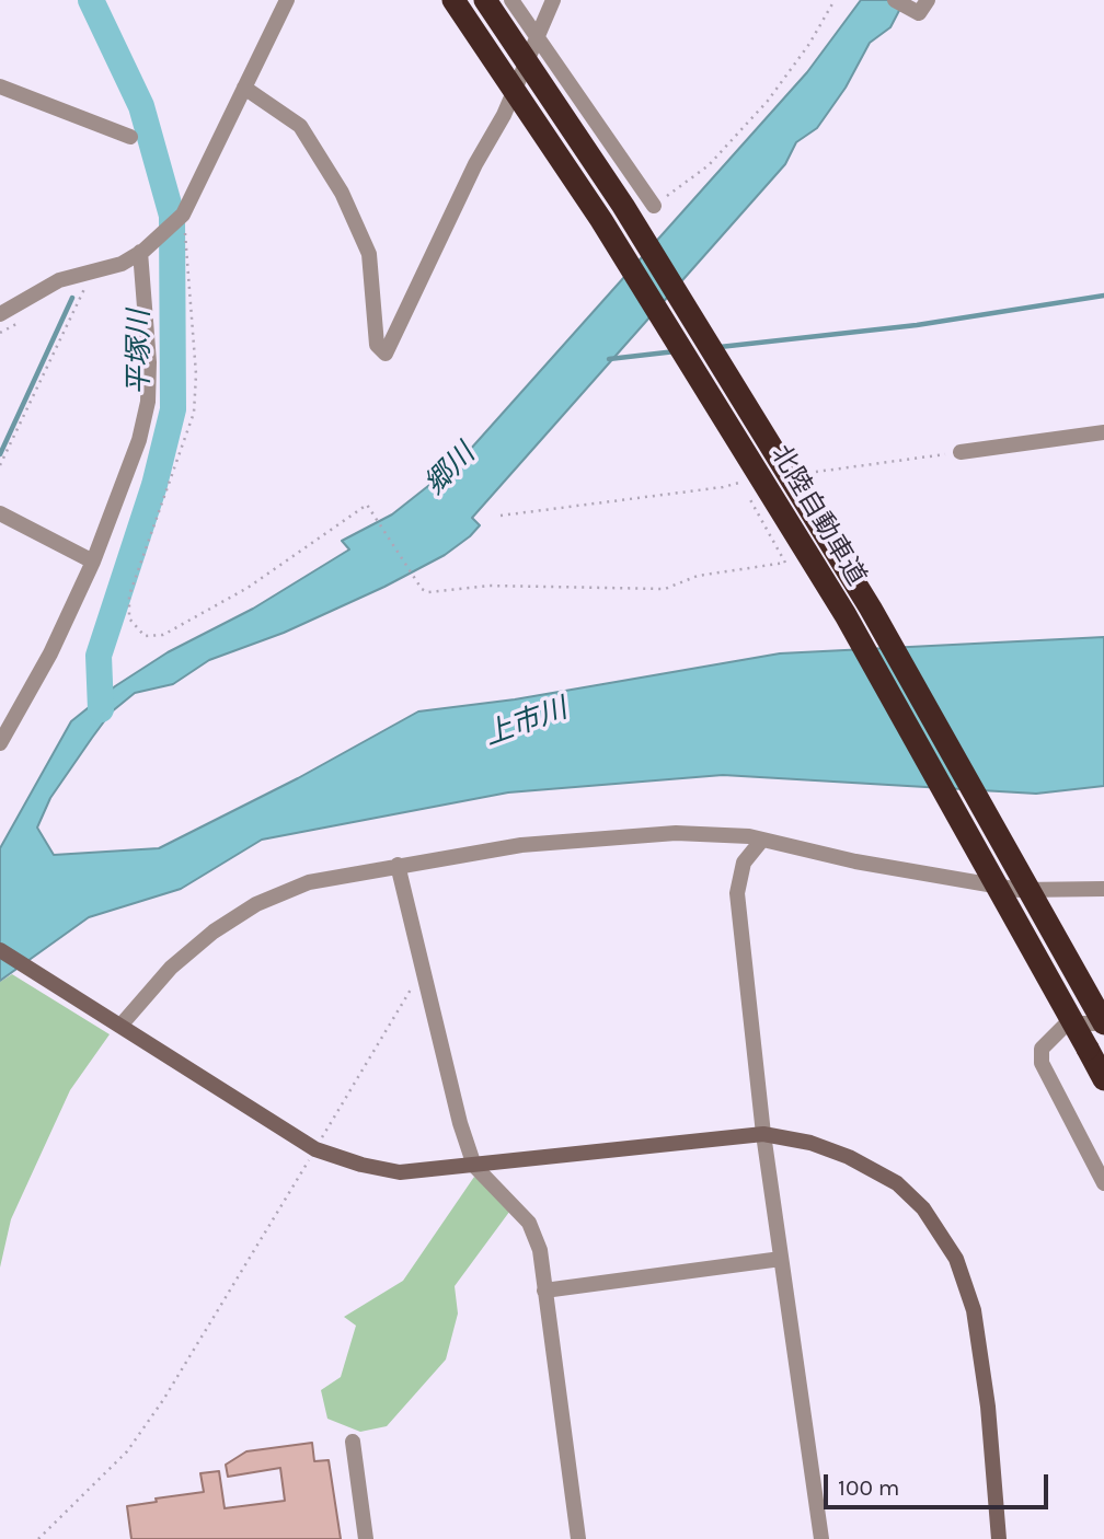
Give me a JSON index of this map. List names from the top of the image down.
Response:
{
  "streets": {
    "highway": ["北陸自動車道"]
  },
  "water": ["平塚川", "郷川", "上市川"],
  "scale_bar": "100 m"
}
